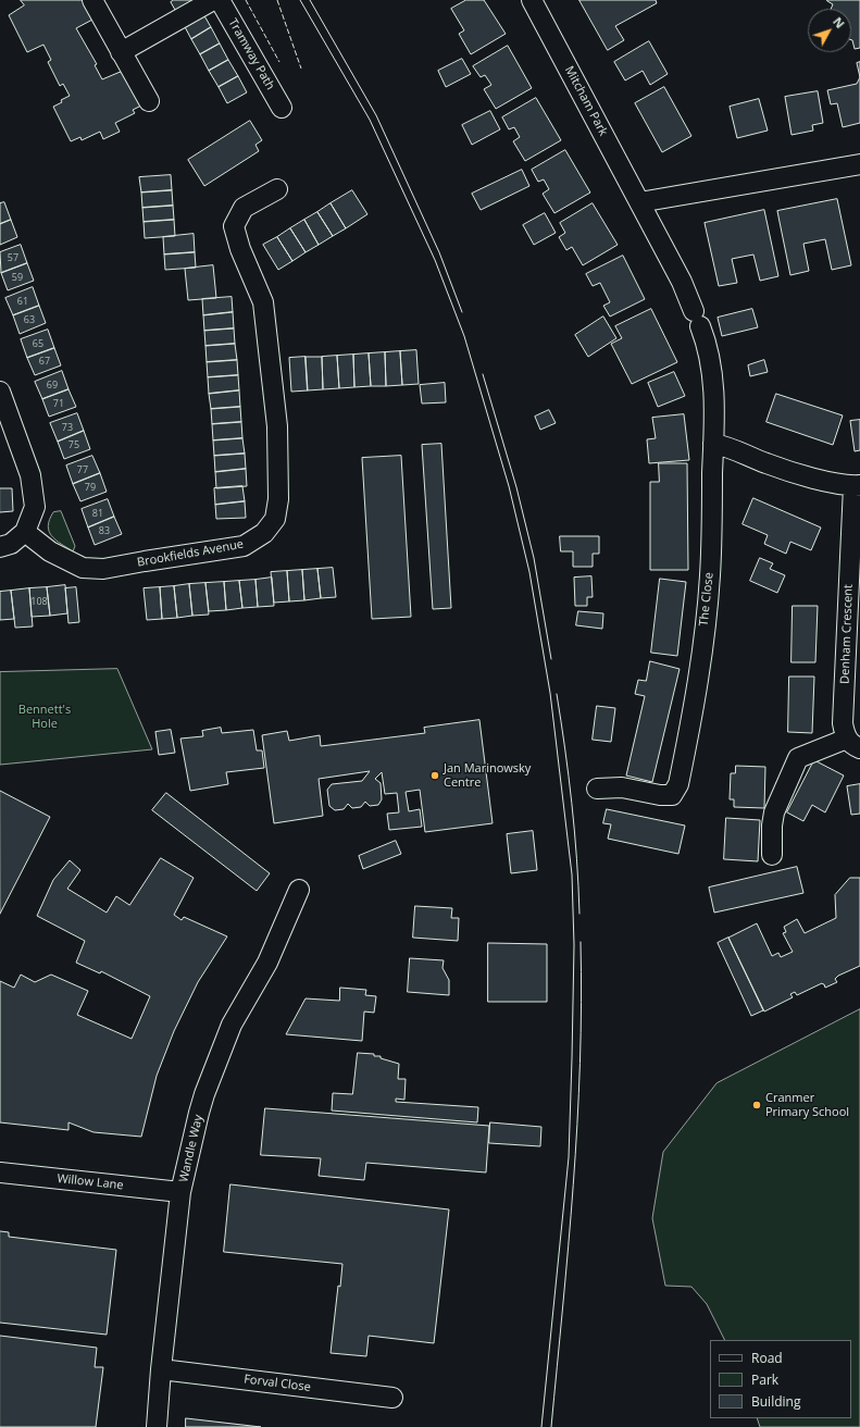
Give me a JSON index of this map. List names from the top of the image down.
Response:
{
  "streets": {
    "street": [
      "Tramway Path",
      "Mitcham Park",
      "Brookfields Avenue",
      "The Close",
      "Denham Crescent",
      "Wandle Way",
      "Willow Lane",
      "Forval Close"
    ]
  },
  "crossings": [
    ["Mitcham Park", "The Close"],
    ["Wandle Way", "Willow Lane"],
    ["Wandle Way", "Forval Close"]
  ],
  "parks": ["Bennett's Hole"],
  "places": ["Jan Marinowsky Centre", "Cranmer Primary School"],
  "house_numbers": [
    "57",
    "59",
    "61",
    "63",
    "65",
    "67",
    "69",
    "71",
    "73",
    "75",
    "77",
    "79",
    "81",
    "83",
    "108"
  ],
  "legend": ["Road", "Park", "Building"],
  "north": "top right"
}
